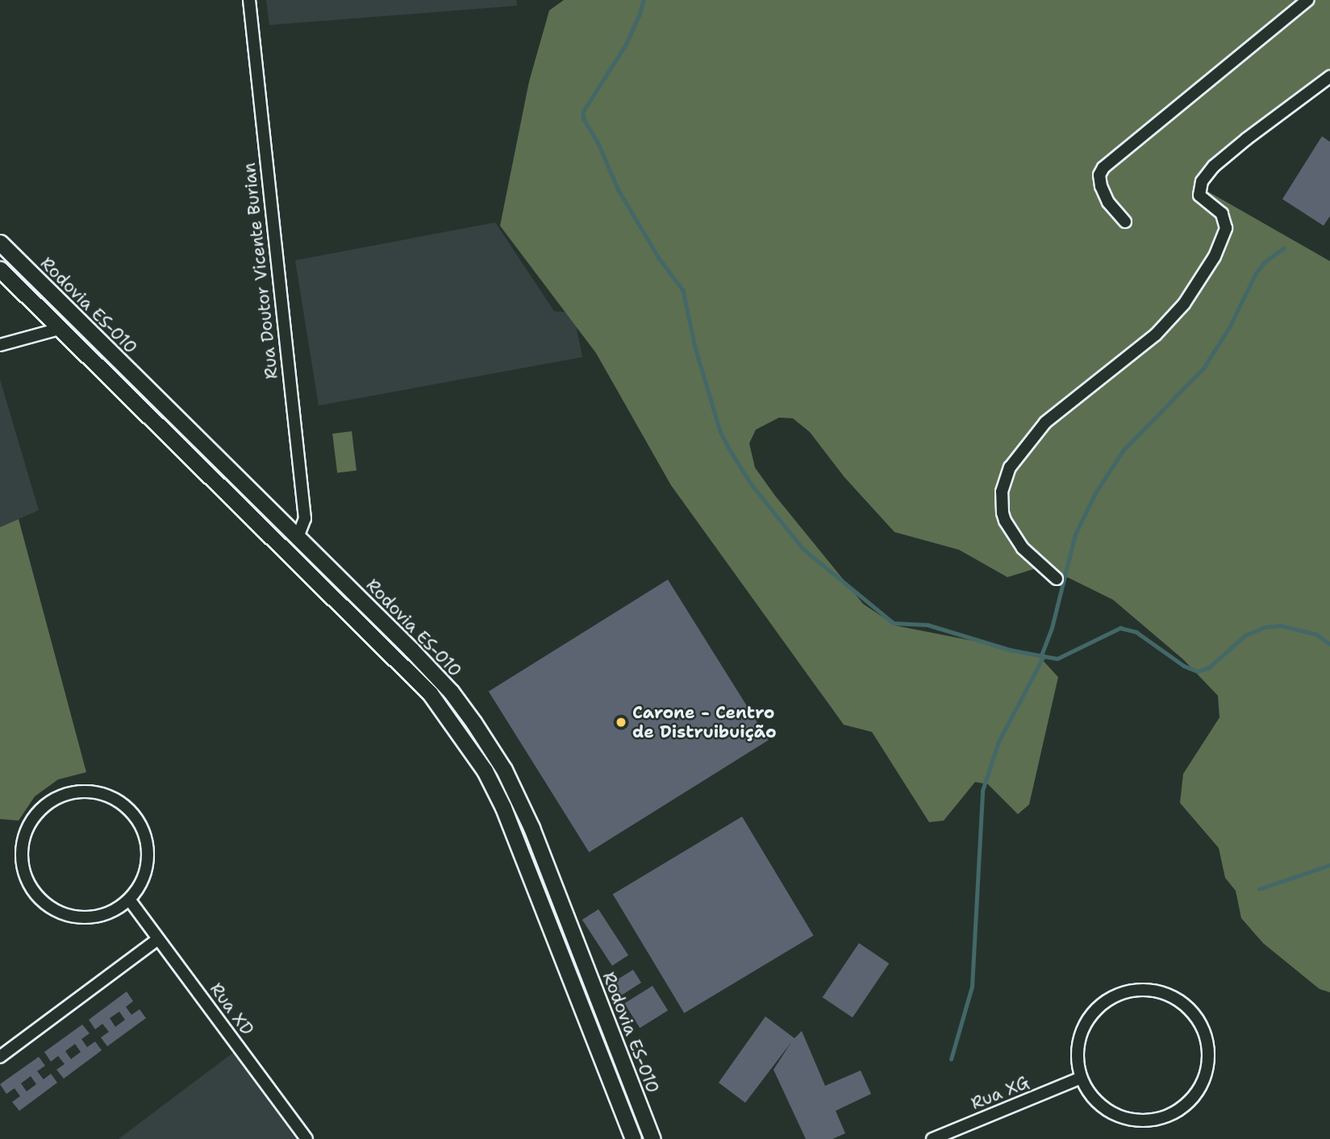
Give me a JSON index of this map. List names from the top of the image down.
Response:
{
  "streets": {
    "main road": ["Rodovia ES-010"],
    "street": ["Rua Doutor Vicente Burian", "Rua XD", "Rua XG"]
  },
  "crossings": [
    ["Rua Doutor Vicente Burian", "Rodovia ES-010"]
  ],
  "places": ["Carone - Centro de Distruibuição"]
}
